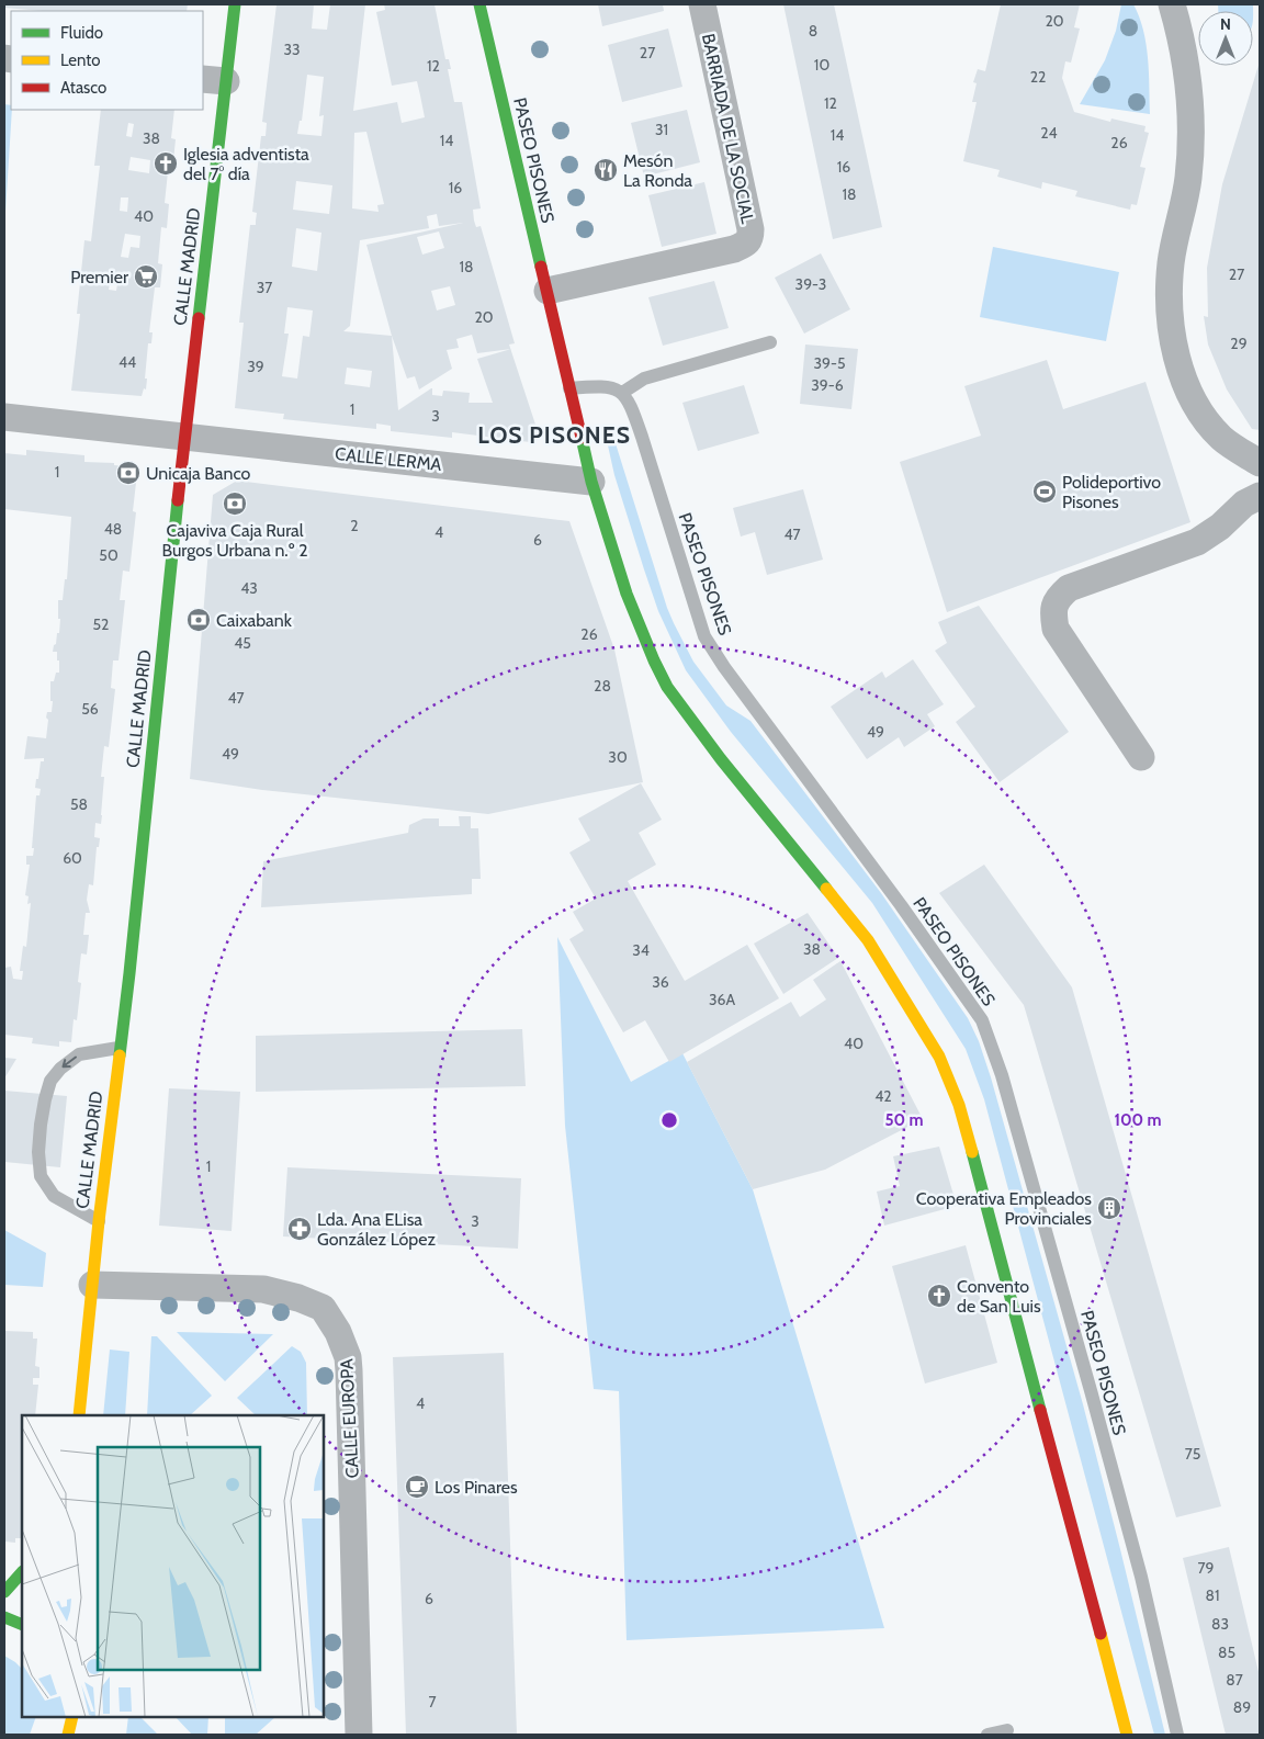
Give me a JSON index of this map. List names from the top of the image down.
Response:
{
  "streets": {
    "main road": ["PASEO PISONES", "CALLE MADRID"],
    "street": ["BARRIADA DE LA SOCIAL", "CALLE LERMA", "CALLE EUROPA"]
  },
  "crossings": [
    ["BARRIADA DE LA SOCIAL", "PASEO PISONES"],
    ["PASEO PISONES", "CALLE LERMA"],
    ["CALLE MADRID", "CALLE LERMA"],
    ["CALLE MADRID", "CALLE EUROPA"]
  ],
  "districts": ["LOS PISONES"],
  "places": {
    "church": ["Iglesia adventista del 7° día", "Convento de San Luis"],
    "restaurant": ["Mesón La Ronda"],
    "supermarket": ["Premier"],
    "bank": ["Unicaja Banco", "Cajaviva Caja Rural Burgos Urbana n.º 2", "Caixabank"],
    "sports": ["Polideportivo Pisones"],
    "building": ["Cooperativa Empleados Provinciales"],
    "pharmacy": ["Lda. Ana ELisa González López"],
    "cafe": ["Los Pinares"]
  },
  "house_numbers": [
    "20",
    "8",
    "33",
    "27",
    "10",
    "12",
    "22",
    "12",
    "31",
    "24",
    "14",
    "38",
    "14",
    "26",
    "16",
    "16",
    "18",
    "40",
    "18",
    "27",
    "39-3",
    "37",
    "20",
    "29",
    "44",
    "39-5",
    "39",
    "39-6",
    "1",
    "3",
    "1",
    "2",
    "48",
    "4",
    "47",
    "6",
    "50",
    "43",
    "52",
    "26",
    "45",
    "28",
    "47",
    "56",
    "49",
    "49",
    "30",
    "58",
    "60",
    "38",
    "34",
    "36",
    "36A",
    "40",
    "42",
    "1",
    "3",
    "4",
    "75",
    "79",
    "81",
    "6",
    "83",
    "85",
    "87",
    "7",
    "89"
  ],
  "legend": ["Fluido", "Lento", "Atasco"],
  "north": "top",
  "rings": ["50 m", "100 m"]
}
